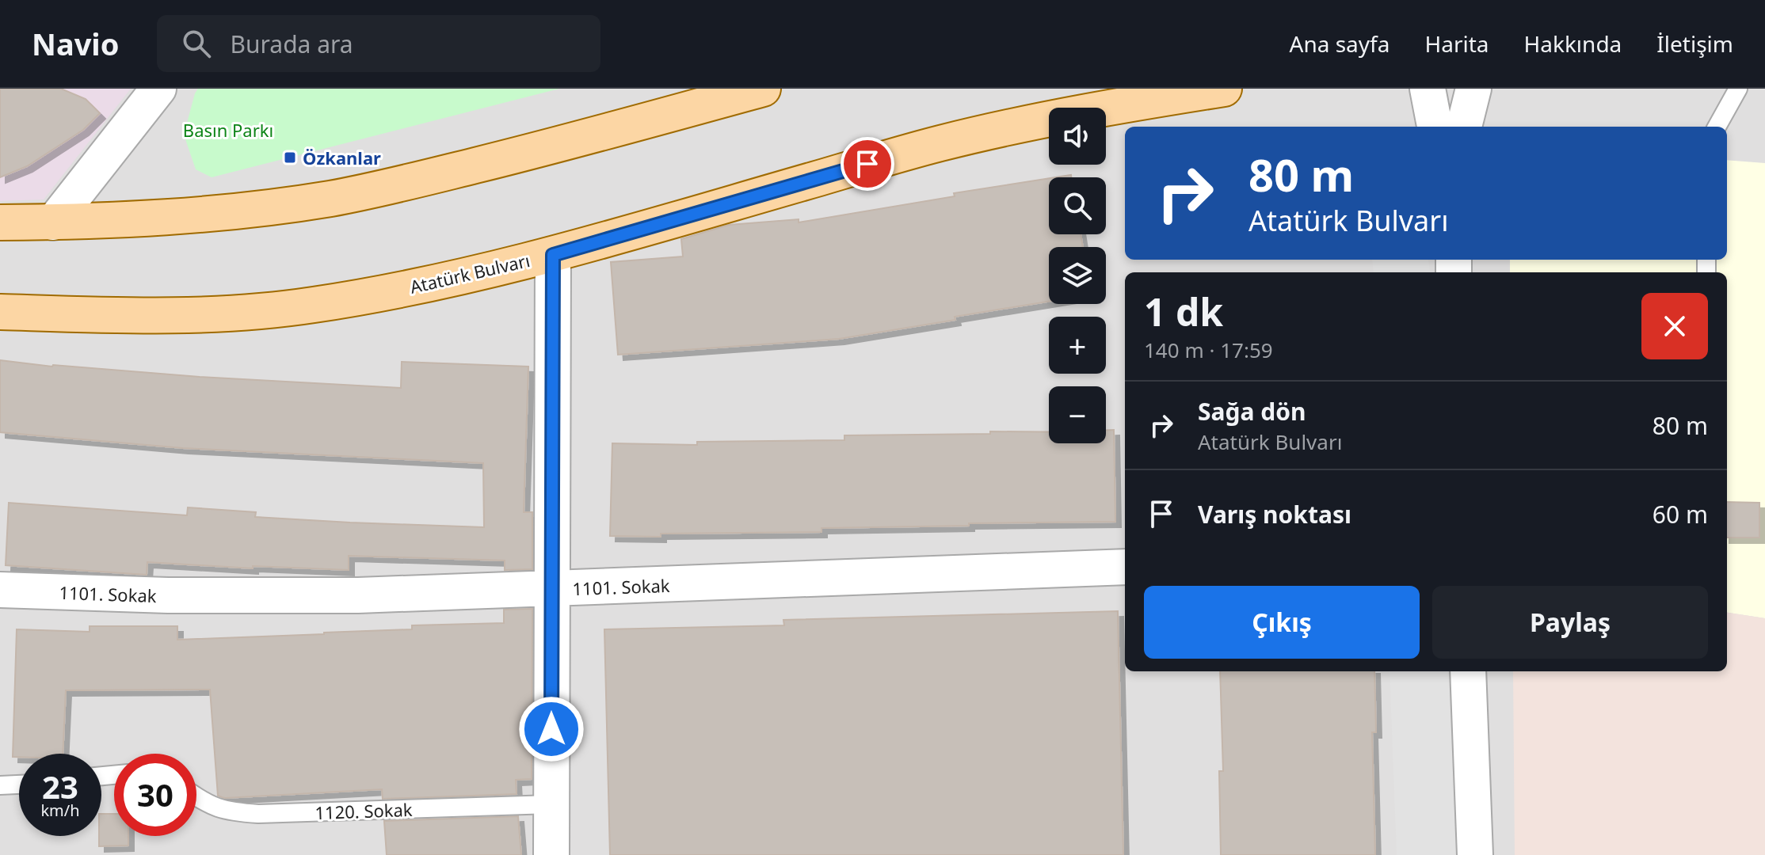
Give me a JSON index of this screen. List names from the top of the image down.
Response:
{
  "streets": {
    "main road": ["Atatürk Bulvarı"],
    "street": ["1101. Sokak"],
    "lane": ["1120. Sokak"]
  },
  "parks": ["Basın Parkı"],
  "places": {
    "transit": ["Özkanlar"]
  },
  "page": {
    "header": "Navio",
    "search": "Burada ara",
    "nav": [
      "Ana sayfa",
      "Harita",
      "Hakkında",
      "İletişim"
    ],
    "map_buttons": ["+", "−"],
    "turn": ["80 m", "Atatürk Bulvarı"],
    "heading": ["1 dk", "140 m · 17:59"],
    "list": [
      {
        "name": "Sağa dön",
        "note": "Atatürk Bulvarı",
        "value": "80 m"
      },
      {
        "name": "Varış noktası",
        "value": "60 m"
      }
    ],
    "buttons": ["Çıkış", "Paylaş"],
    "speed": "23 km/h",
    "limit": "30"
  }
}
